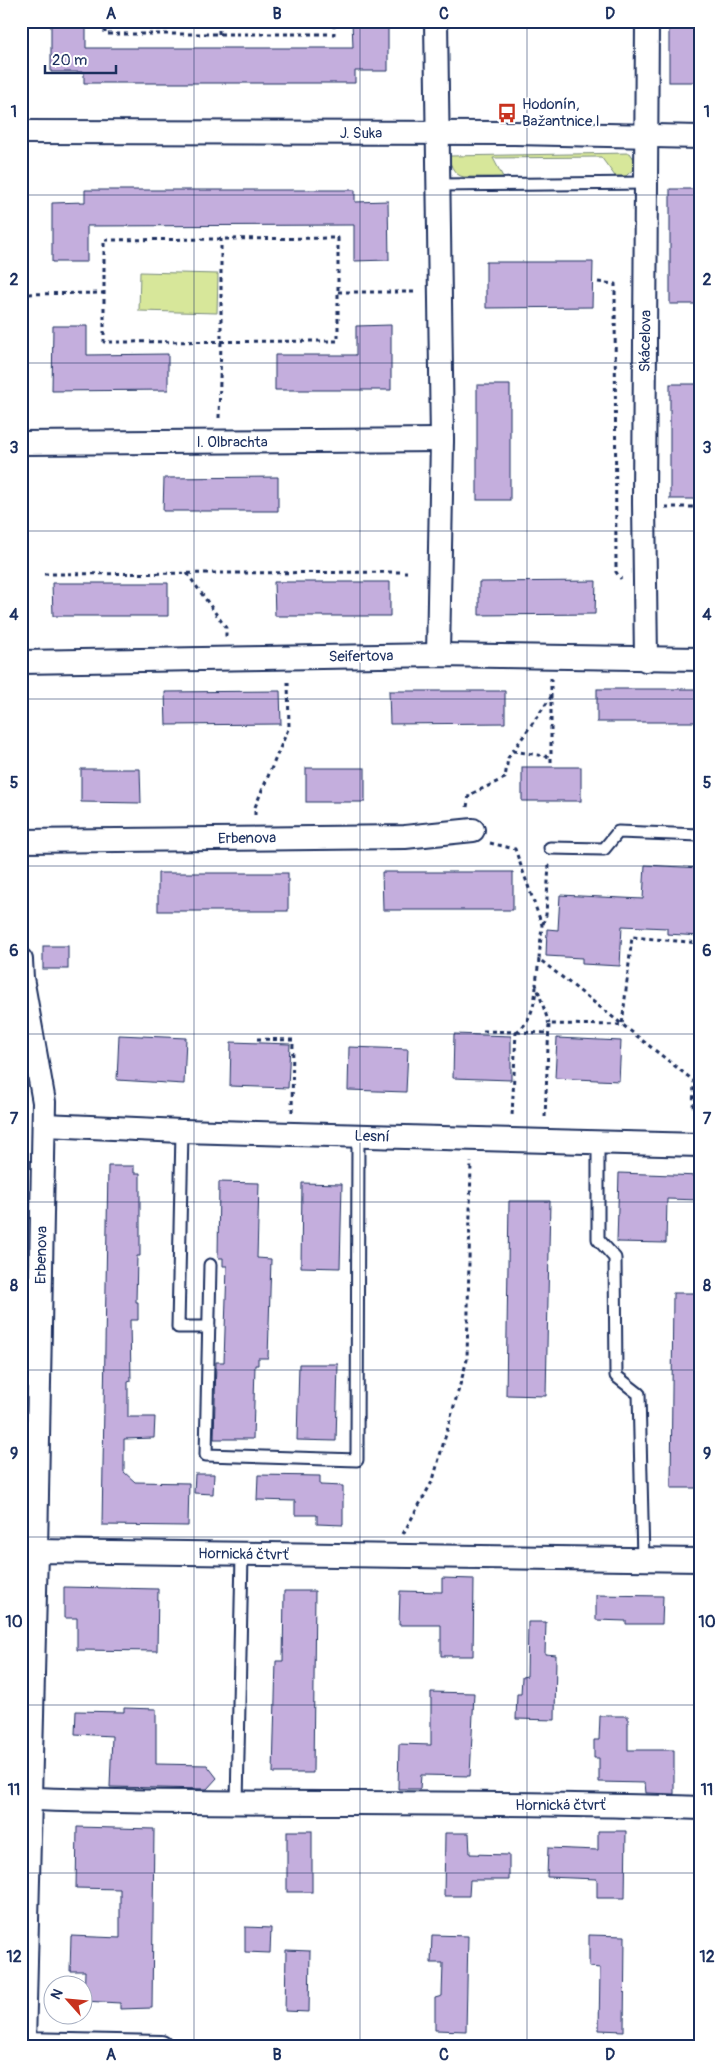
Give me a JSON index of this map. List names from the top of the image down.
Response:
{
  "streets": {
    "street": [
      "J. Suka",
      "Skácelova",
      "I. Olbrachta",
      "Seifertova",
      "Erbenova",
      "Lesní",
      "Hornická čtvrť"
    ]
  },
  "crossings": [
    ["J. Suka", "Skácelova"],
    ["Skácelova", "Seifertova"],
    ["Erbenova", "Lesní"],
    ["Erbenova", "Hornická čtvrť"]
  ],
  "places": {
    "bus stop": ["Hodonín, Bažantnice I"]
  },
  "scale_bar": "20 m",
  "north": "top left",
  "grid": {
    "columns": [
      "A",
      "B",
      "C",
      "D"
    ],
    "rows": [
      "1",
      "2",
      "3",
      "4",
      "5",
      "6",
      "7",
      "8",
      "9",
      "10",
      "11",
      "12"
    ]
  }
}
